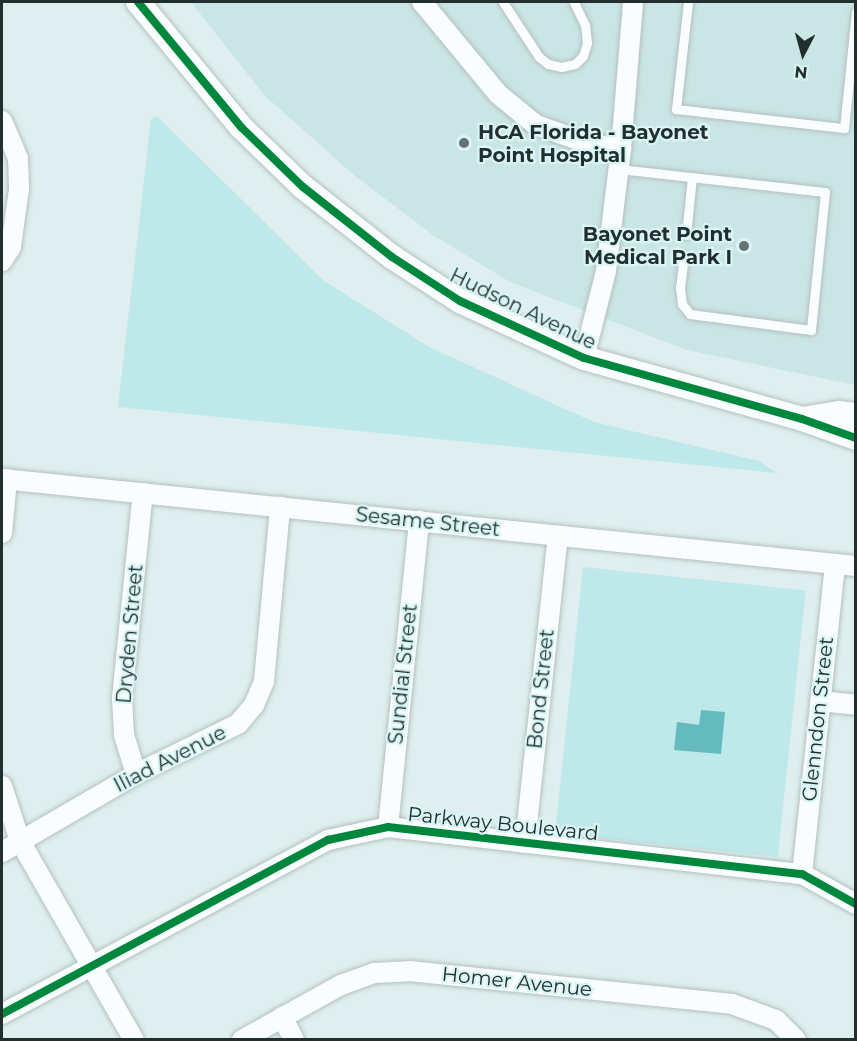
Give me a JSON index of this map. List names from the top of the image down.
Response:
{
  "streets": {
    "street": [
      "Hudson Avenue",
      "Sesame Street",
      "Dryden Street",
      "Sundial Street",
      "Bond Street",
      "Glenndon Street",
      "Iliad Avenue",
      "Parkway Boulevard",
      "Homer Avenue"
    ]
  },
  "crossings": [
    ["Sesame Street", "Dryden Street"],
    ["Sesame Street", "Sundial Street"],
    ["Sesame Street", "Bond Street"],
    ["Sesame Street", "Glenndon Street"],
    ["Sesame Street", "Iliad Avenue"],
    ["Dryden Street", "Iliad Avenue"],
    ["Sundial Street", "Parkway Boulevard"],
    ["Bond Street", "Parkway Boulevard"],
    ["Glenndon Street", "Parkway Boulevard"]
  ],
  "places": ["HCA Florida - Bayonet Point Hospital", "Bayonet Point Medical Park I"],
  "north": "bottom"
}
